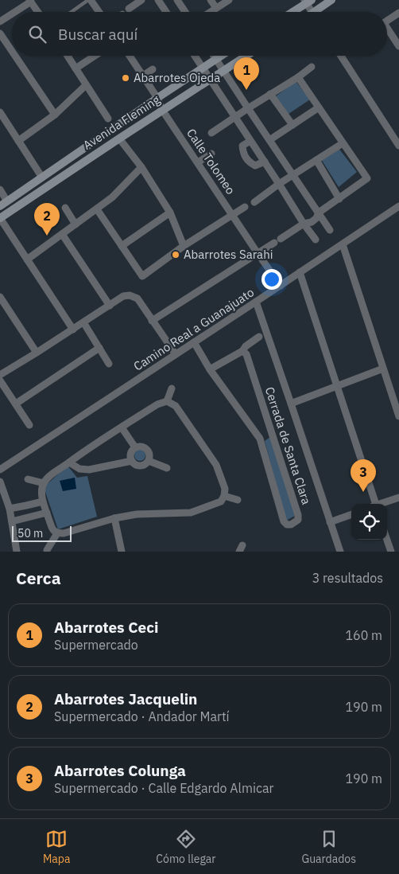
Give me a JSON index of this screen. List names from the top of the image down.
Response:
{
  "streets": {
    "street": [
      "Avenida Fleming",
      "Calle Tolomeo",
      "Camino Real a Guanajuato",
      "Cerrada de Santa Clara"
    ]
  },
  "crossings": [
    ["Avenida Fleming", "Calle Tolomeo"],
    ["Calle Tolomeo", "Camino Real a Guanajuato"],
    ["Camino Real a Guanajuato", "Cerrada de Santa Clara"]
  ],
  "places": ["Abarrotes Ojeda", "Abarrotes Sarahi"],
  "scale_bar": "50 m",
  "page": {
    "search": "Buscar aquí",
    "pins": ["1", "2", "3"],
    "scale": "50 m",
    "heading": ["Cerca", "3 resultados"],
    "list": [
      {
        "mark": "1",
        "name": "Abarrotes Ceci",
        "note": "Supermercado",
        "value": "160 m"
      },
      {
        "mark": "2",
        "name": "Abarrotes Jacquelin",
        "note": "Supermercado · Andador Martí",
        "value": "190 m"
      },
      {
        "mark": "3",
        "name": "Abarrotes Colunga",
        "note": "Supermercado · Calle Edgardo Almicar",
        "value": "190 m"
      }
    ],
    "nav": ["Mapa", "Cómo llegar", "Guardados"]
  }
}
